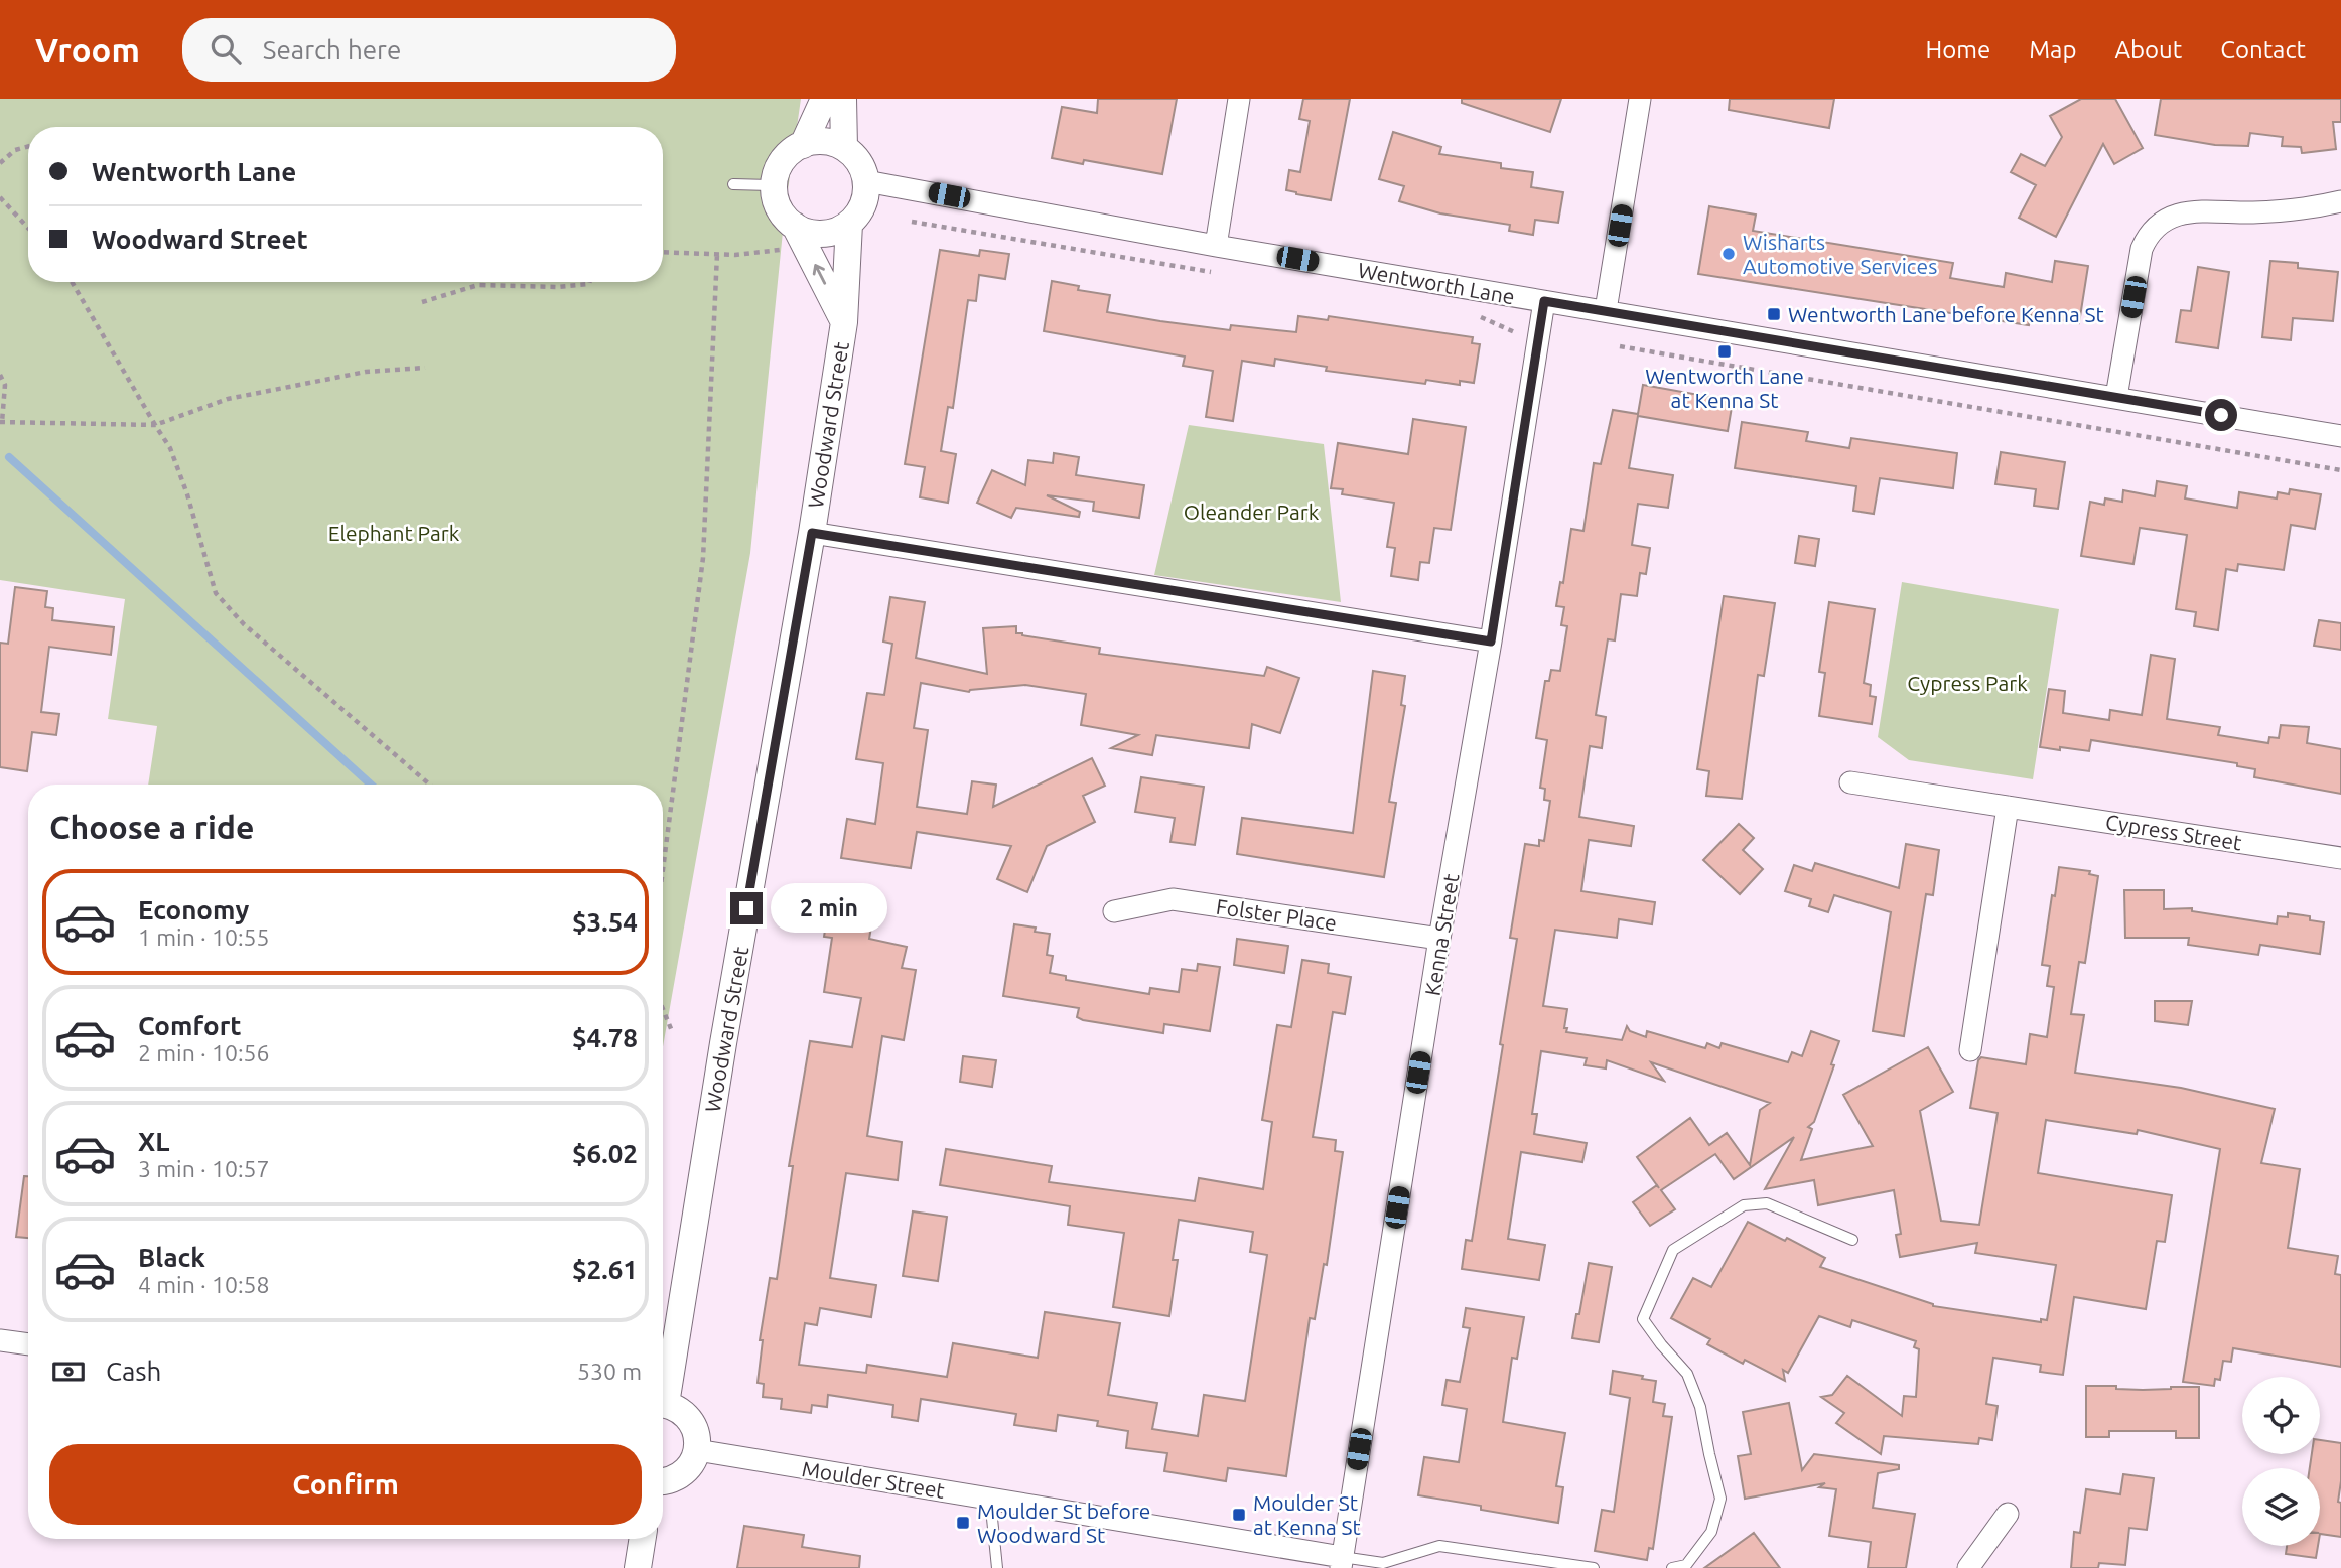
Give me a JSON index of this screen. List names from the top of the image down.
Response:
{
  "streets": {
    "street": [
      "Wentworth Lane",
      "Woodward Street",
      "Cypress Street",
      "Folster Place",
      "Kenna Street",
      "Moulder Street"
    ]
  },
  "crossings": [
    ["Wentworth Lane", "Woodward Street"],
    ["Wentworth Lane", "Kenna Street"],
    ["Folster Place", "Kenna Street"],
    ["Kenna Street", "Moulder Street"]
  ],
  "parks": ["Oleander Park", "Elephant Park", "Cypress Park"],
  "places": {
    "other": ["Wisharts Automotive Services"],
    "transit": [
      "Wentworth Lane before Kenna St",
      "Wentworth Lane at Kenna St",
      "Moulder St at Kenna St",
      "Moulder St before Woodward St"
    ]
  },
  "page": {
    "header": "Vroom",
    "search": "Search here",
    "nav": [
      "Home",
      "Map",
      "About",
      "Contact"
    ],
    "banner": ["Wentworth Lane", "Woodward Street"],
    "heading": "Choose a ride",
    "list": [
      {
        "name": "Economy",
        "note": "1 min · 10:55",
        "value": "$3.54"
      },
      {
        "name": "Comfort",
        "note": "2 min · 10:56",
        "value": "$4.78"
      },
      {
        "name": "XL",
        "note": "3 min · 10:57",
        "value": "$6.02"
      },
      {
        "name": "Black",
        "note": "4 min · 10:58",
        "value": "$2.61"
      }
    ],
    "bubble": "2 min",
    "pay": ["Cash", "530 m"],
    "buttons": "Confirm"
  }
}
